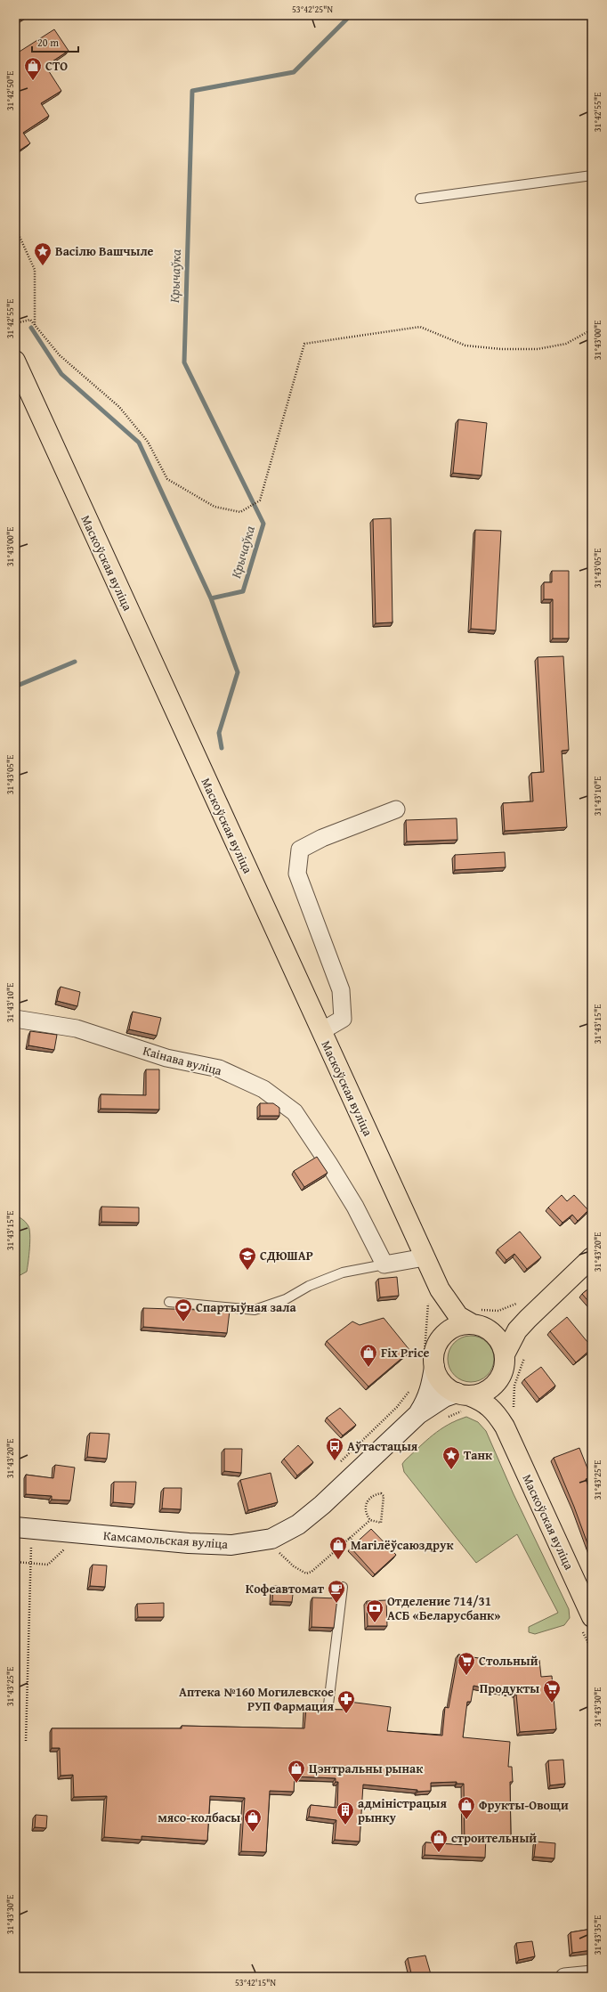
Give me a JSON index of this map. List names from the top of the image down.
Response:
{
  "streets": {
    "main road": ["Маскоўская вуліца", "Камсамольская вуліца"],
    "street": ["Каінава вуліца"]
  },
  "crossings": [
    ["Маскоўская вуліца", "Камсамольская вуліца"]
  ],
  "water": ["Крычаўка"],
  "places": {
    "shop": [
      "СТО",
      "Fix Price",
      "Магілёўсаюздрук",
      "Цэнтральны рынак",
      "Фрукты-Овощи",
      "мясо-колбасы",
      "строительный"
    ],
    "place": ["Васілю Вашчыле", "Танк"],
    "school or university": ["СДЮШАР"],
    "sports": ["Спартыўная зала"],
    "bus stop": ["Аўтастацыя"],
    "cafe": ["Кофеавтомат"],
    "bank": ["Отделение 714/31 АСБ «Беларусбанк»"],
    "supermarket": ["Стольный", "Продукты"],
    "pharmacy": ["Аптека №160 Могилевское РУП Фармация"],
    "building": ["адміністрацыя рынку"]
  },
  "scale_bar": "20 m",
  "coordinates": [
    "53°42'25\"N",
    "31°42'50\"E",
    "31°42'55\"E",
    "31°43'00\"E",
    "31°43'05\"E",
    "31°43'10\"E",
    "31°43'15\"E",
    "31°43'20\"E",
    "31°43'25\"E",
    "31°43'30\"E",
    "31°43'35\"E",
    "53°42'15\"N"
  ]
}
